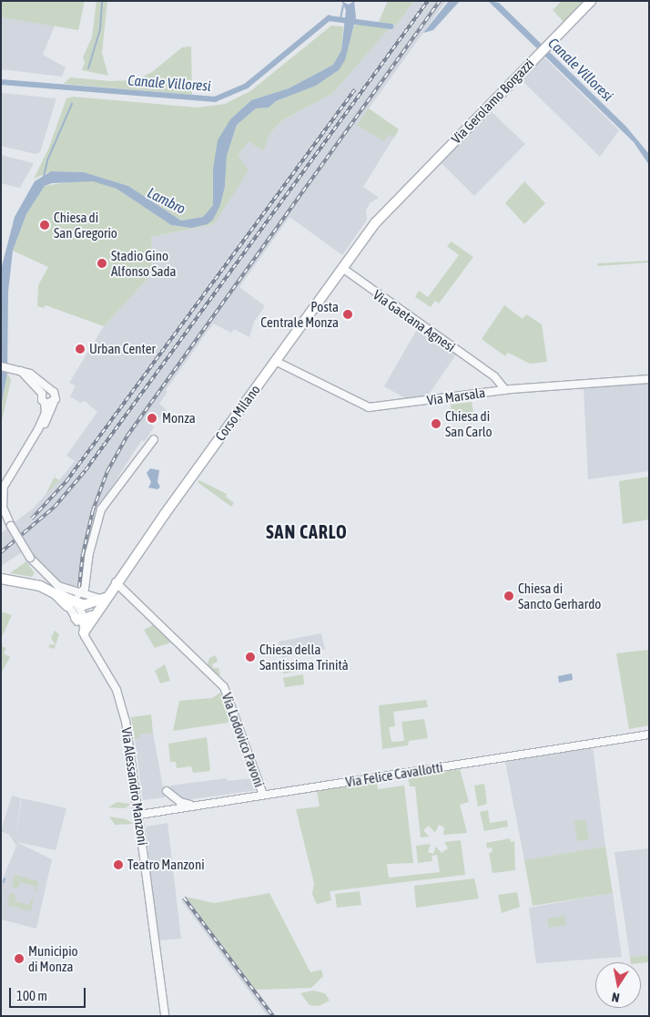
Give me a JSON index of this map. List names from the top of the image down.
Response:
{
  "streets": {
    "main road": ["Via Gerolamo Borgazzi", "Corso Milano"],
    "street": [
      "Via Gaetana Agnesi",
      "Via Marsala",
      "Via Lodovico Pavoni",
      "Via Felice Cavallotti",
      "Via Alessandro Manzoni"
    ]
  },
  "crossings": [
    ["Via Gerolamo Borgazzi", "Corso Milano"],
    ["Via Gaetana Agnesi", "Via Marsala"],
    ["Via Gaetana Agnesi", "Corso Milano"],
    ["Via Marsala", "Corso Milano"],
    ["Corso Milano", "Via Lodovico Pavoni"],
    ["Via Lodovico Pavoni", "Via Felice Cavallotti"],
    ["Via Felice Cavallotti", "Via Alessandro Manzoni"]
  ],
  "districts": ["SAN CARLO"],
  "water": ["Canale Villoresi", "Lambro"],
  "places": [
    "Chiesa di San Gregorio",
    "Stadio Gino Alfonso Sada",
    "Posta Centrale Monza",
    "Urban Center",
    "Monza",
    "Chiesa di San Carlo",
    "Chiesa di Sancto Gerhardo",
    "Chiesa della Santissima Trinità",
    "Teatro Manzoni",
    "Municipio di Monza"
  ],
  "scale_bar": "100 m",
  "north": "bottom"
}
